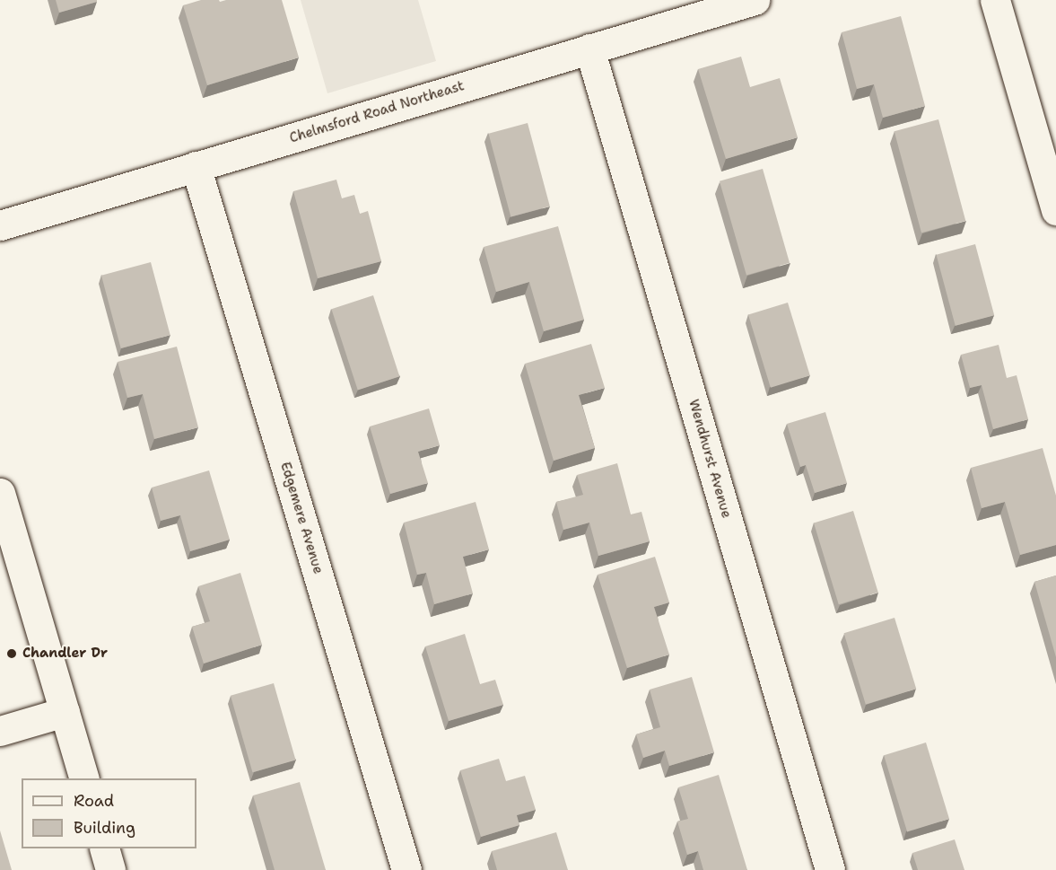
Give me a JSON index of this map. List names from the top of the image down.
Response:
{
  "streets": {
    "street": ["Chelmsford Road Northeast", "Wendhurst Avenue", "Edgemere Avenue"]
  },
  "crossings": [
    ["Chelmsford Road Northeast", "Wendhurst Avenue"],
    ["Chelmsford Road Northeast", "Edgemere Avenue"]
  ],
  "places": ["Chandler Dr"],
  "legend": ["Road", "Building"]
}
